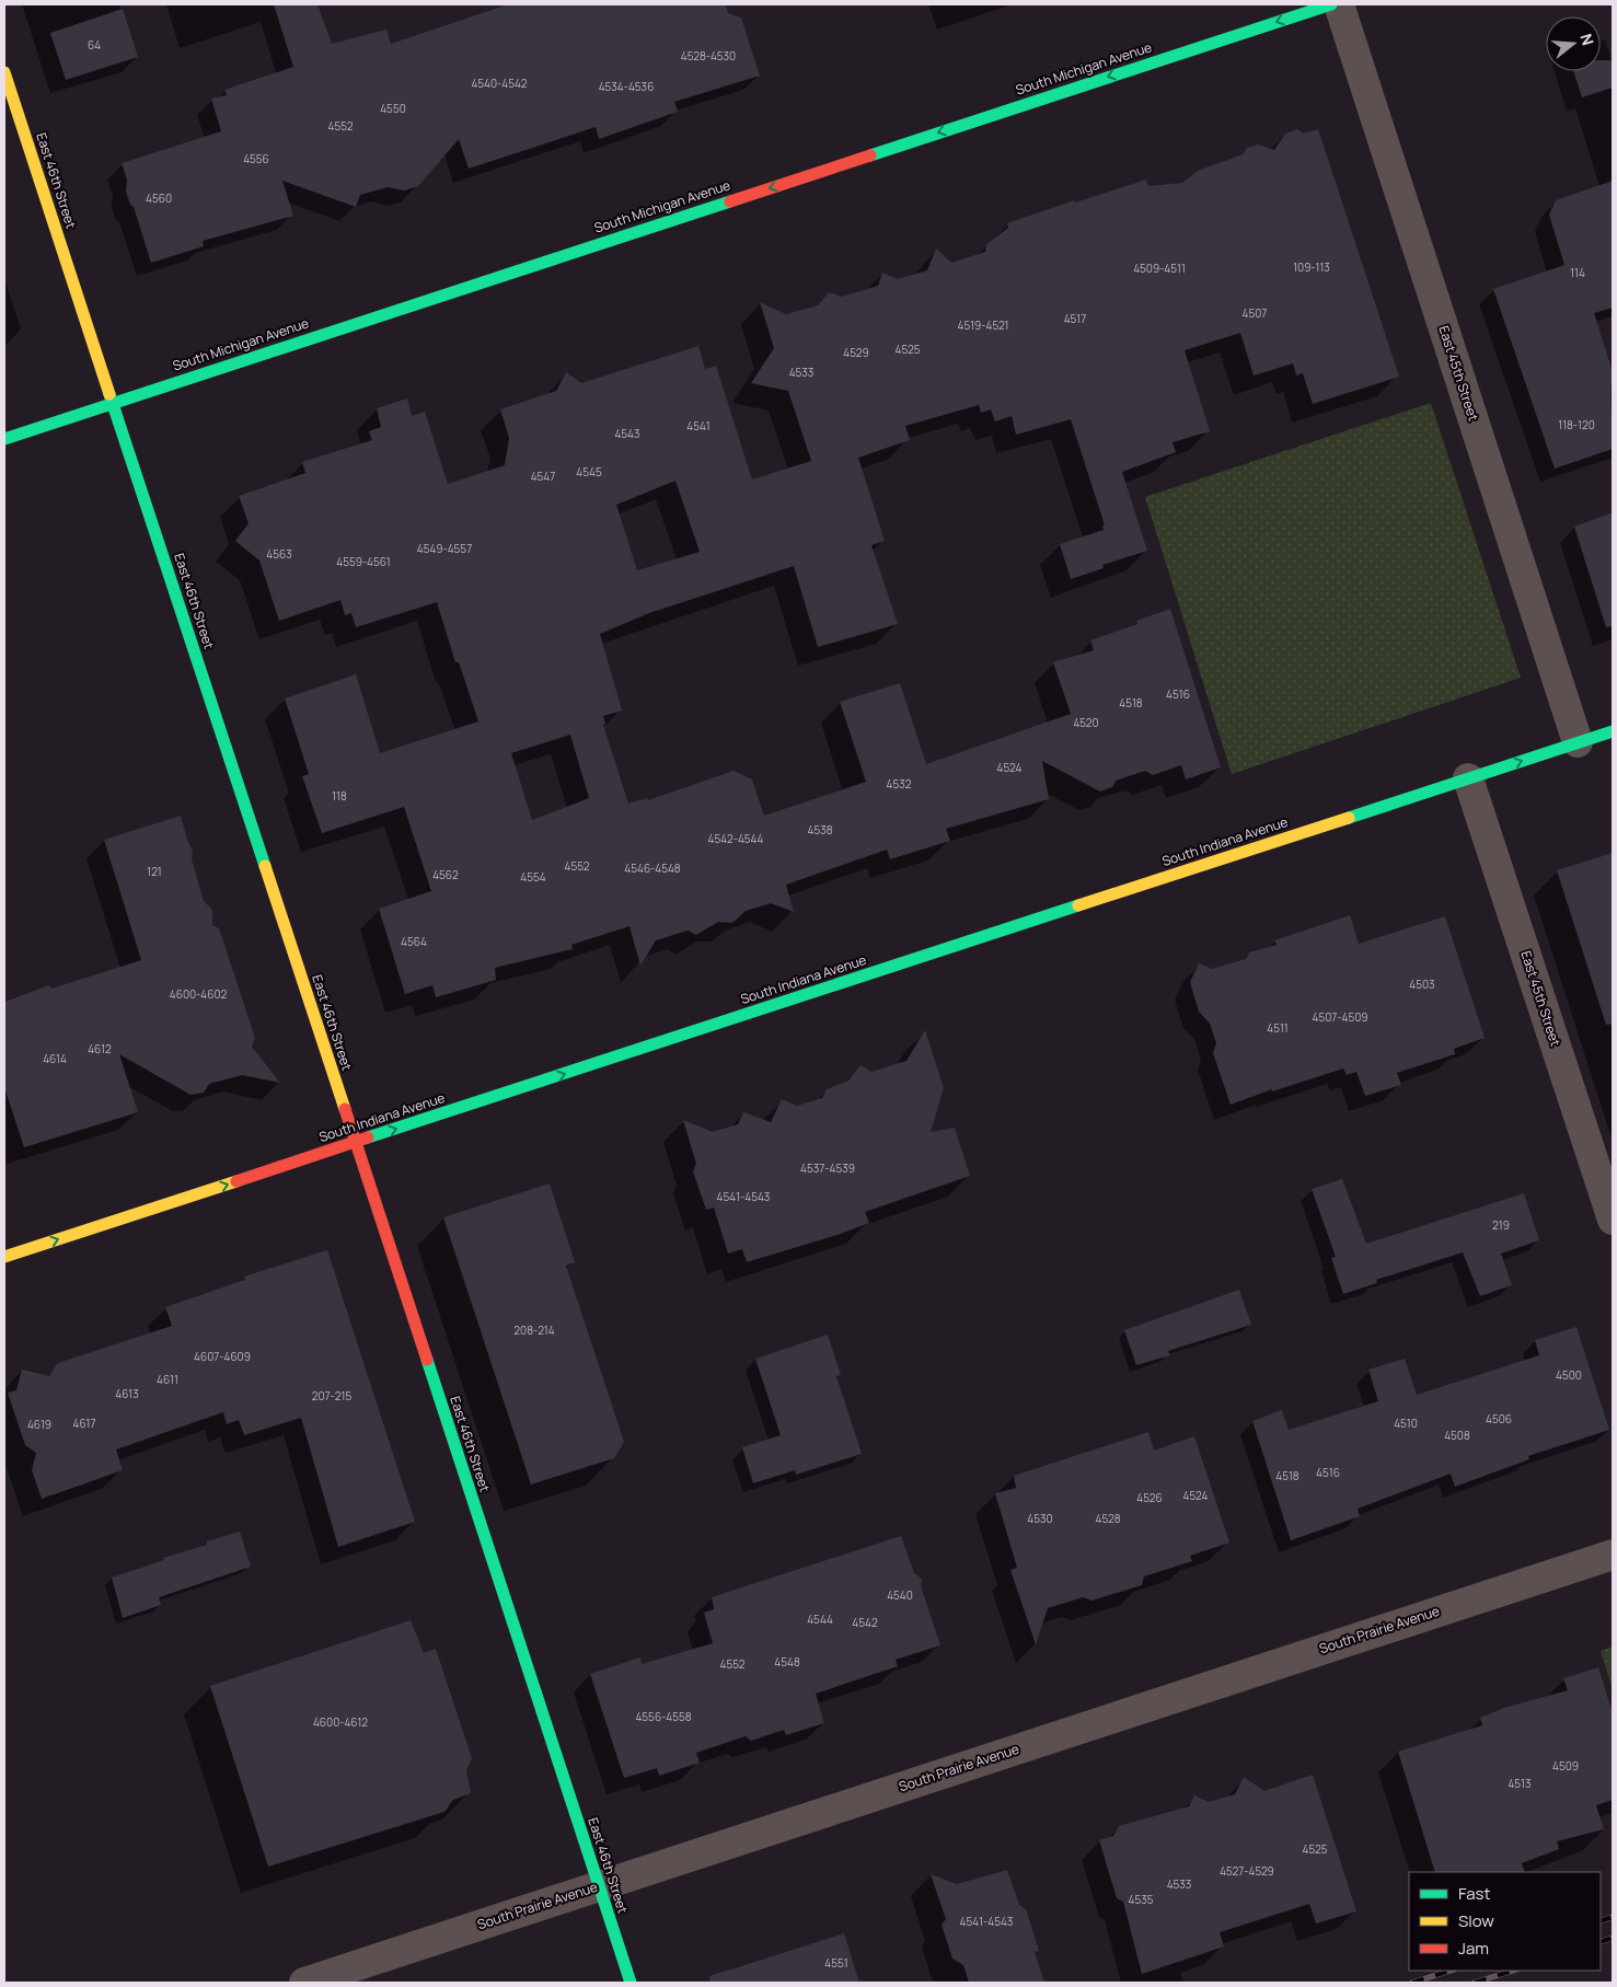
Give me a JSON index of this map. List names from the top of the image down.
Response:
{
  "streets": {
    "street": [
      "South Michigan Avenue",
      "East 46th Street",
      "East 45th Street",
      "South Indiana Avenue",
      "South Prairie Avenue"
    ]
  },
  "crossings": [
    ["South Michigan Avenue", "East 46th Street"],
    ["East 46th Street", "South Indiana Avenue"],
    ["East 46th Street", "South Prairie Avenue"],
    ["East 45th Street", "South Indiana Avenue"]
  ],
  "one_way": ["South Michigan Avenue", "South Indiana Avenue"],
  "house_numbers": [
    "64",
    "4528-4530",
    "4540-4542",
    "4534-4536",
    "4550",
    "4552",
    "4556",
    "4560",
    "109-113",
    "4509-4511",
    "114",
    "4507",
    "4517",
    "4519-4521",
    "4525",
    "4529",
    "4533",
    "118-120",
    "4541",
    "4543",
    "4545",
    "4547",
    "4549-4557",
    "4563",
    "4559-4561",
    "4516",
    "4518",
    "4520",
    "4524",
    "4532",
    "118",
    "4538",
    "4542-4544",
    "4552",
    "4546-4548",
    "121",
    "4562",
    "4554",
    "4564",
    "4503",
    "4600-4602",
    "4507-4509",
    "4511",
    "4612",
    "4614",
    "4537-4539",
    "4541-4543",
    "219",
    "208-214",
    "4607-4609",
    "4500",
    "4611",
    "4613",
    "207-215",
    "4506",
    "4617",
    "4510",
    "4619",
    "4508",
    "4516",
    "4518",
    "4524",
    "4526",
    "4530",
    "4528",
    "4540",
    "4544",
    "4542",
    "4548",
    "4552",
    "4556-4558",
    "4600-4612",
    "4509",
    "4513",
    "4525",
    "4527-4529",
    "4533",
    "4535",
    "4541-4543",
    "4551"
  ],
  "legend": ["Fast", "Slow", "Jam"],
  "north": "right"
}
